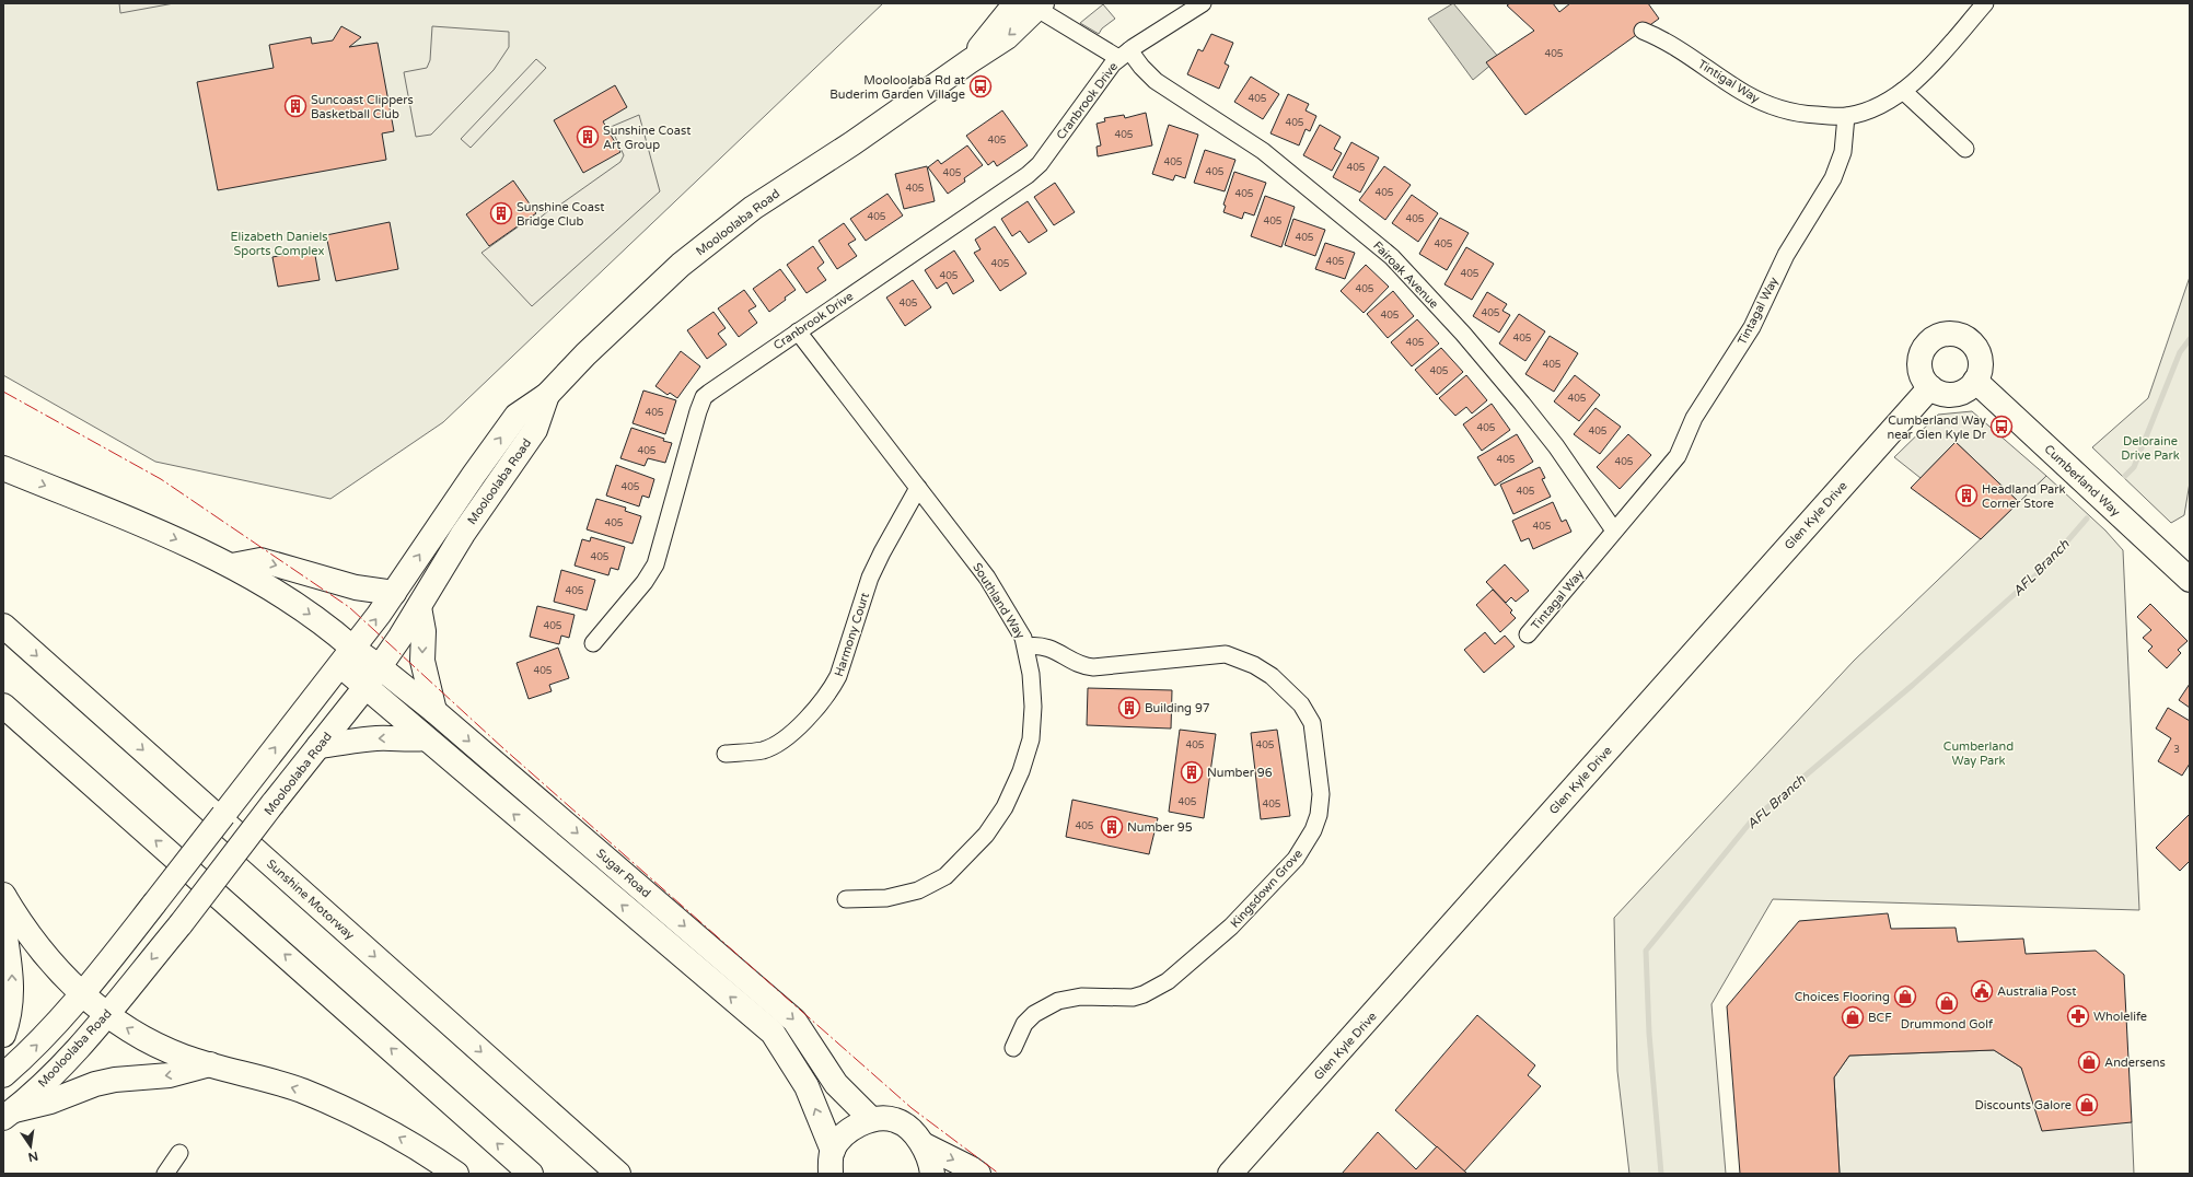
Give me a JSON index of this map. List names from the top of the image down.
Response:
{
  "streets": {
    "main road": [
      "Mooloolaba Road",
      "Cumberland Way",
      "Glen Kyle Drive",
      "Sugar Road",
      "Sunshine Motorway"
    ],
    "street": [
      "Tintigal Way",
      "Cranbrook Drive",
      "Fairoak Avenue",
      "Tintagal Way",
      "Southland Way",
      "Harmony Court",
      "Kingsdown Grove"
    ]
  },
  "crossings": [
    ["Tintigal Way", "Tintagal Way"],
    ["Cranbrook Drive", "Fairoak Avenue"],
    ["Cranbrook Drive", "Southland Way"],
    ["Mooloolaba Road", "Fairoak Avenue"],
    ["Mooloolaba Road", "Sugar Road"],
    ["Fairoak Avenue", "Tintagal Way"],
    ["Cumberland Way", "Glen Kyle Drive"],
    ["Southland Way", "Harmony Court"],
    ["Southland Way", "Kingsdown Grove"]
  ],
  "water": ["AFL Branch"],
  "parks": ["Elizabeth Daniels Sports Complex", "Deloraine Drive Park", "Cumberland Way Park"],
  "places": {
    "bus stop": ["Mooloolaba Rd at Buderim Garden Village", "Cumberland Way near Glen Kyle Dr"],
    "building": [
      "Suncoast Clippers Basketball Club",
      "Sunshine Coast Art Group",
      "Sunshine Coast Bridge Club",
      "Headland Park Corner Store",
      "Building 97",
      "Number 96",
      "Number 95"
    ],
    "public building": ["Australia Post"],
    "shop": [
      "Choices Flooring",
      "Drummond Golf",
      "BCF",
      "Andersens",
      "Discounts Galore"
    ],
    "pharmacy": ["Wholelife"]
  },
  "house_numbers": [
    "405",
    "405",
    "405",
    "405",
    "405",
    "405",
    "405",
    "405",
    "405",
    "405",
    "405",
    "405",
    "405",
    "405",
    "405",
    "405",
    "405",
    "405",
    "405",
    "405",
    "405",
    "405",
    "405",
    "405",
    "405",
    "405",
    "405",
    "405",
    "405",
    "405",
    "405",
    "405",
    "405",
    "405",
    "405",
    "405",
    "405",
    "405",
    "405",
    "405",
    "405",
    "405",
    "405",
    "405",
    "405",
    "405",
    "3",
    "405",
    "405",
    "405"
  ],
  "north": "bottom"
}
